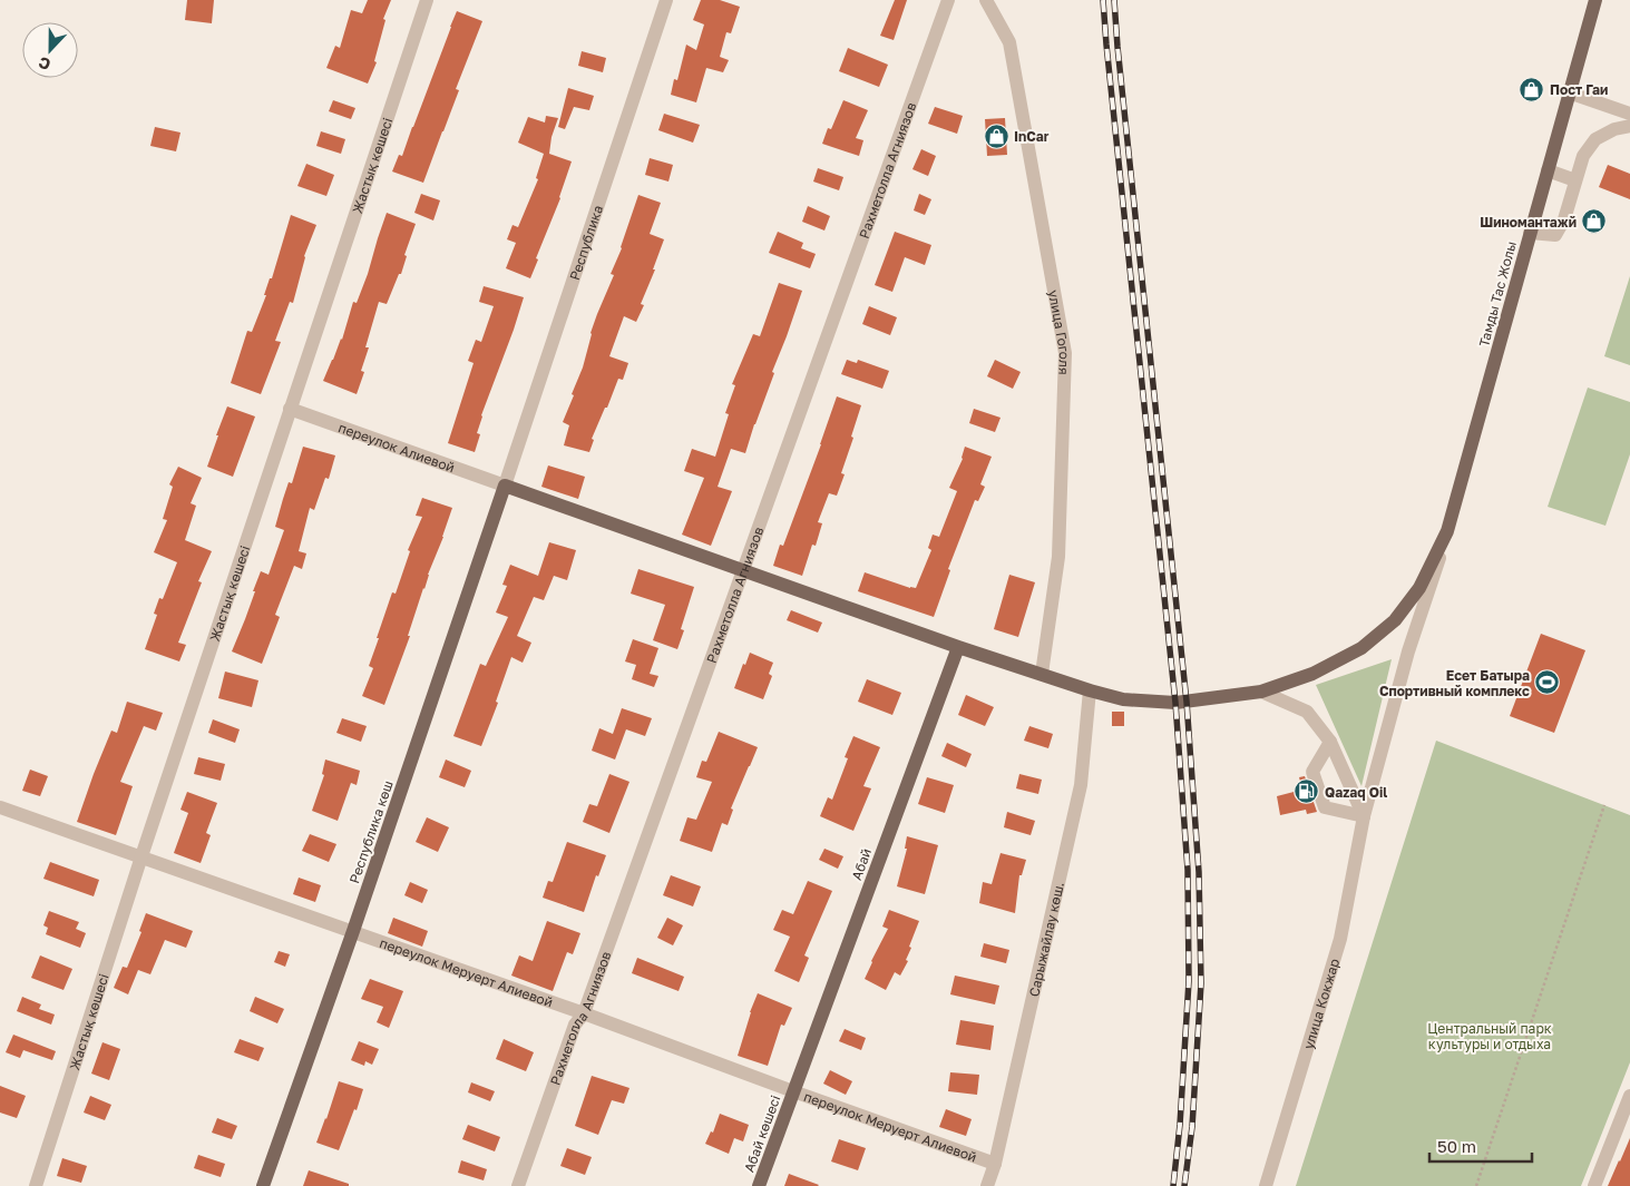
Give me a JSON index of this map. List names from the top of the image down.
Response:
{
  "streets": {
    "main road": [
      "Тамды Тас Жолы",
      "Республика көш",
      "Абай",
      "Абай көшесі"
    ],
    "street": [
      "Жастық көшесі",
      "Рахметолла Агниязов",
      "Республика",
      "улица Гоголя",
      "переулок Алиевой",
      "Сарыжайлау көш.",
      "переулок Меруерт Алиевой",
      "улица Кокжар"
    ]
  },
  "crossings": [
    ["Жастық көшесі", "переулок Алиевой"],
    ["Жастық көшесі", "переулок Меруерт Алиевой"],
    ["Рахметолла Агниязов", "Тамды Тас Жолы"],
    ["Рахметолла Агниязов", "переулок Меруерт Алиевой"],
    ["Республика", "Тамды Тас Жолы"],
    ["Республика", "переулок Алиевой"],
    ["Республика", "Республика көш"],
    ["Тамды Тас Жолы", "улица Гоголя"],
    ["Тамды Тас Жолы", "переулок Алиевой"],
    ["Тамды Тас Жолы", "Республика көш"],
    ["Тамды Тас Жолы", "Абай"],
    ["Тамды Тас Жолы", "Сарыжайлау көш."],
    ["Тамды Тас Жолы", "улица Кокжар"],
    ["переулок Алиевой", "Республика көш"],
    ["Республика көш", "переулок Меруерт Алиевой"],
    ["Абай", "переулок Меруерт Алиевой"],
    ["Абай", "Абай көшесі"],
    ["Сарыжайлау көш.", "переулок Меруерт Алиевой"],
    ["переулок Меруерт Алиевой", "Абай көшесі"]
  ],
  "parks": ["Центральный парк культуры и отдыха"],
  "places": {
    "shop": ["Пост Гаи", "InCar", "Шиномантажй"],
    "sports": ["Есет Батыра Спортивный комплекс"],
    "fuel station": ["Qazaq Oil"]
  },
  "scale_bar": "50 m",
  "north": "bottom"
}
